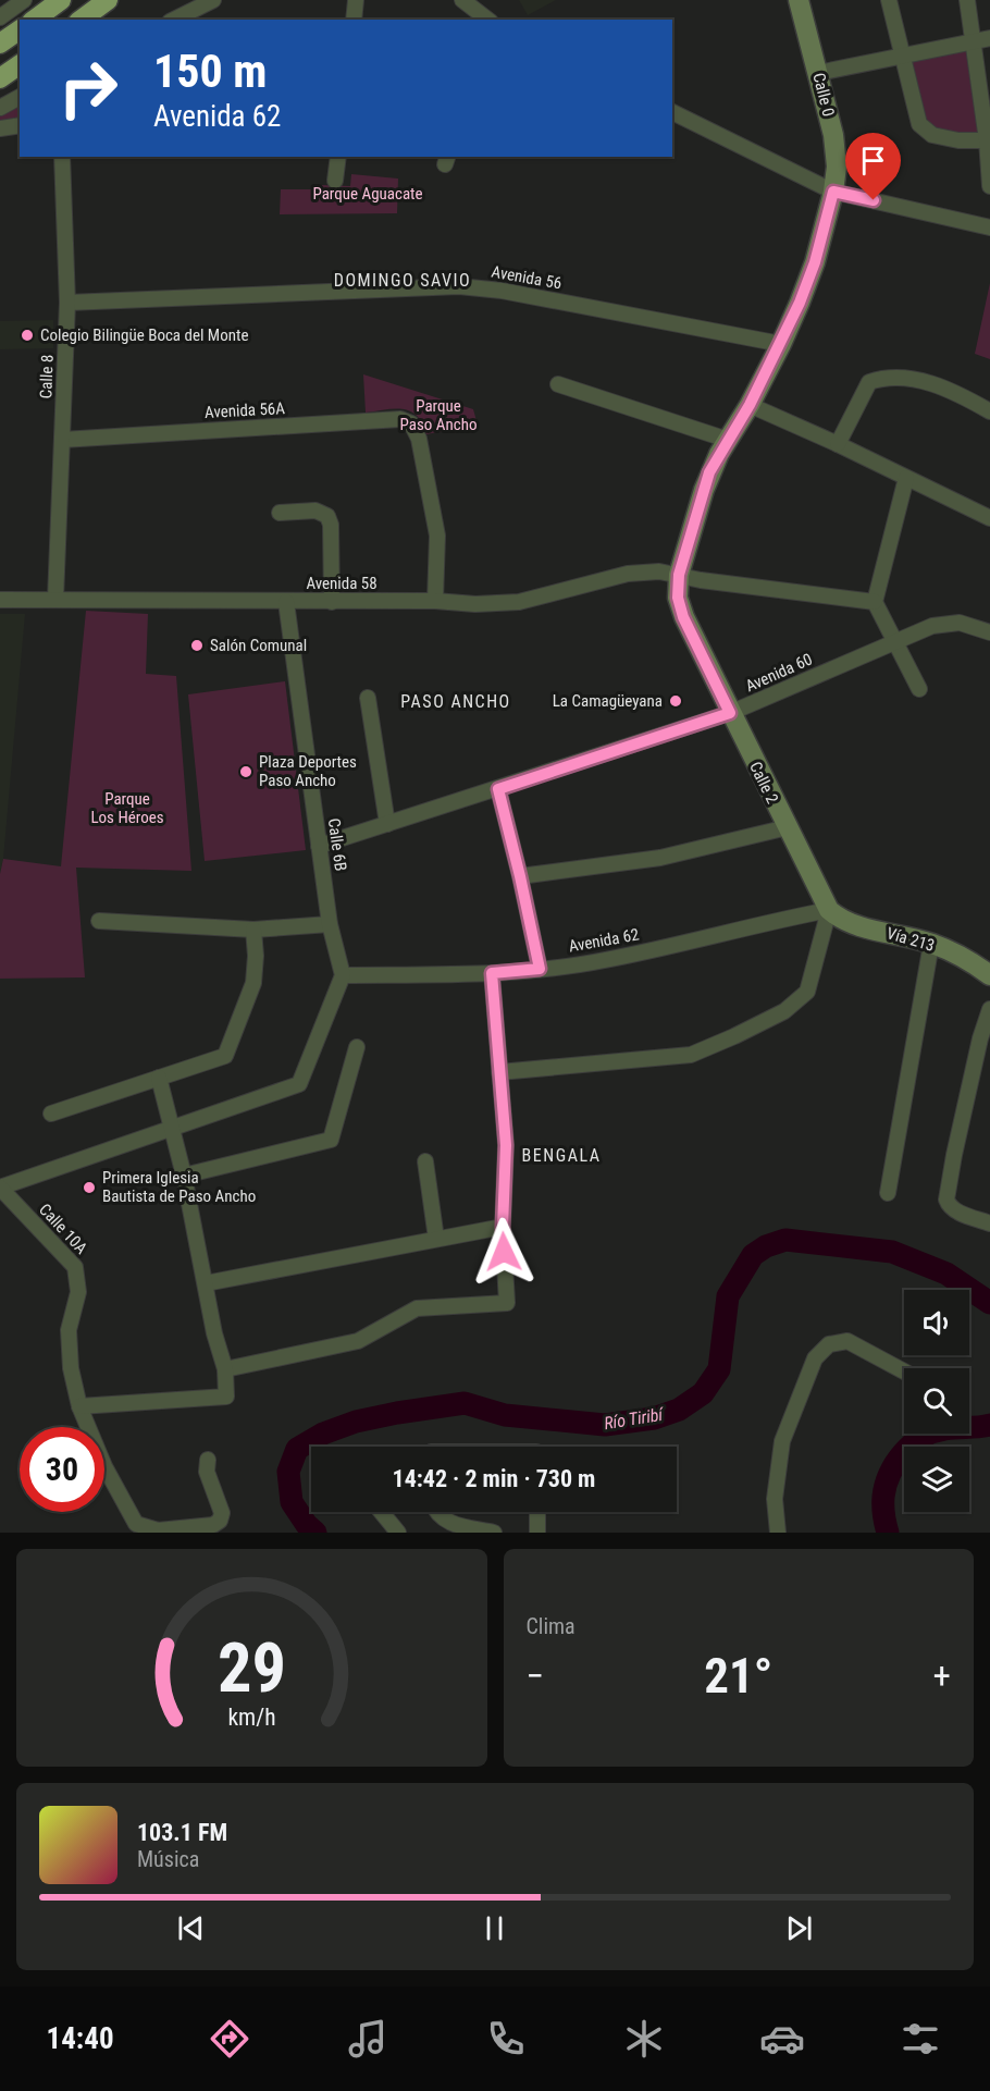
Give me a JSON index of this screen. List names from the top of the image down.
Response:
{
  "streets": {
    "main road": ["Calle 0", "Calle 2", "Vía 213"],
    "street": [
      "Avenida 56",
      "Calle 8",
      "Avenida 56A",
      "Avenida 58",
      "Avenida 60",
      "Calle 6B",
      "Avenida 62",
      "Calle 10A"
    ]
  },
  "crossings": [
    ["Calle 0", "Avenida 56"],
    ["Calle 0", "Calle 2"],
    ["Avenida 56", "Calle 8"],
    ["Calle 8", "Avenida 56A"],
    ["Calle 8", "Avenida 58"],
    ["Avenida 56A", "Avenida 58"],
    ["Avenida 58", "Calle 2"],
    ["Avenida 58", "Calle 6B"],
    ["Avenida 60", "Calle 2"],
    ["Avenida 60", "Calle 6B"],
    ["Calle 2", "Vía 213"],
    ["Calle 2", "Avenida 62"],
    ["Calle 6B", "Avenida 62"],
    ["Vía 213", "Avenida 62"]
  ],
  "districts": ["DOMINGO SAVIO", "PASO ANCHO", "BENGALA"],
  "water": ["Río Tiribí"],
  "parks": ["Parque Aguacate", "Parque Paso Ancho", "Parque Los Héroes"],
  "places": [
    "Colegio Bilingüe Boca del Monte",
    "Salón Comunal",
    "La Camagüeyana",
    "Plaza Deportes Paso Ancho",
    "Primera Iglesia Bautista de Paso Ancho"
  ],
  "page": {
    "turn": ["150 m", "Avenida 62"],
    "limit": "30",
    "trip": "14:42 · 2 min · 730 m",
    "tile": "Clima",
    "heat": ["−", "21°", "+"],
    "song": ["103.1 FM", "Música"],
    "tabs": "14:40",
    "gauge": ["29", "km/h"]
  }
}
